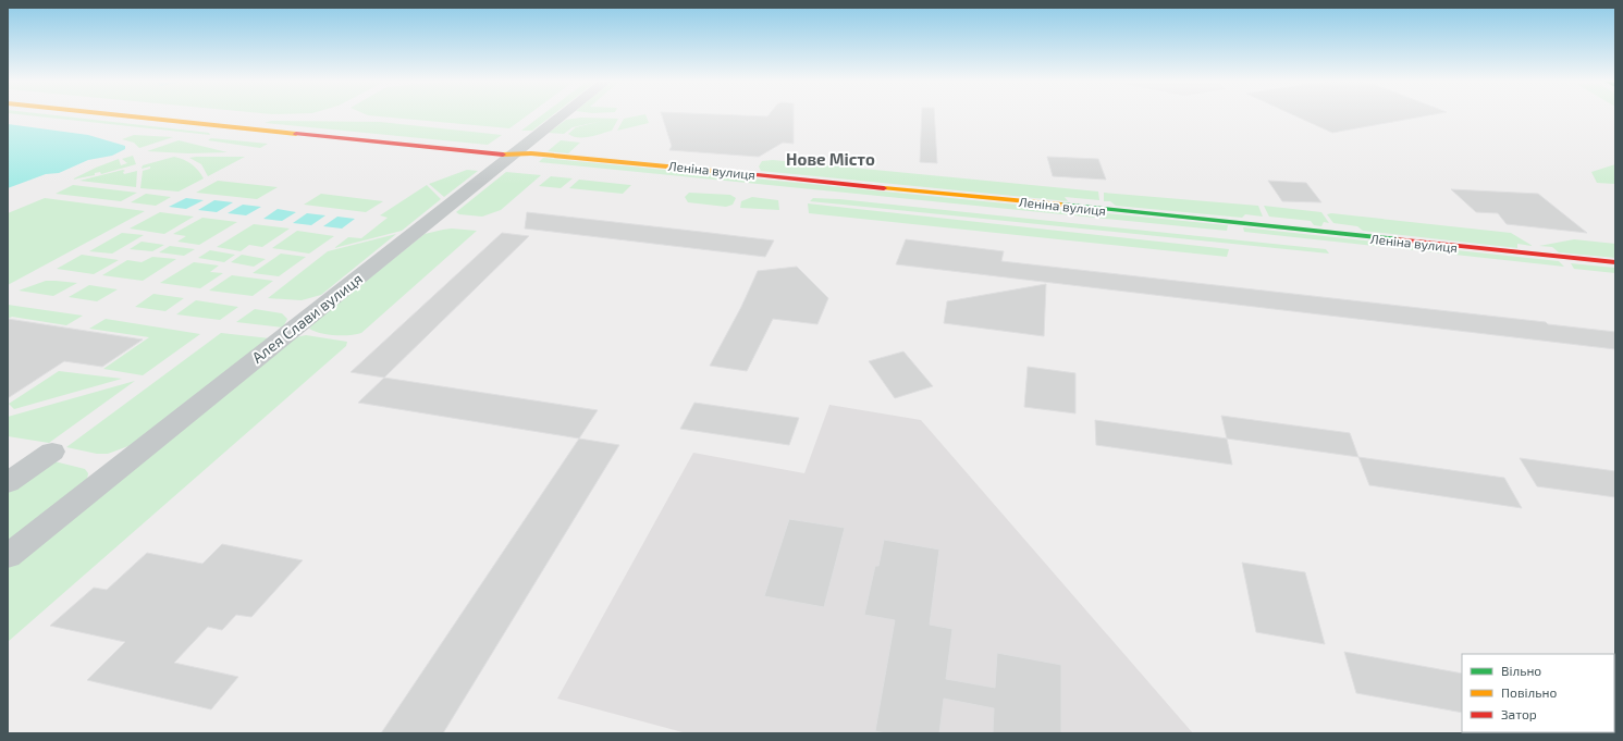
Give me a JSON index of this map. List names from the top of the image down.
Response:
{
  "streets": {
    "street": ["Леніна вулиця", "Алея Слави вулиця"]
  },
  "crossings": [
    ["Леніна вулиця", "Алея Слави вулиця"]
  ],
  "districts": ["Нове Місто"],
  "legend": ["Вільно", "Повільно", "Затор"]
}
